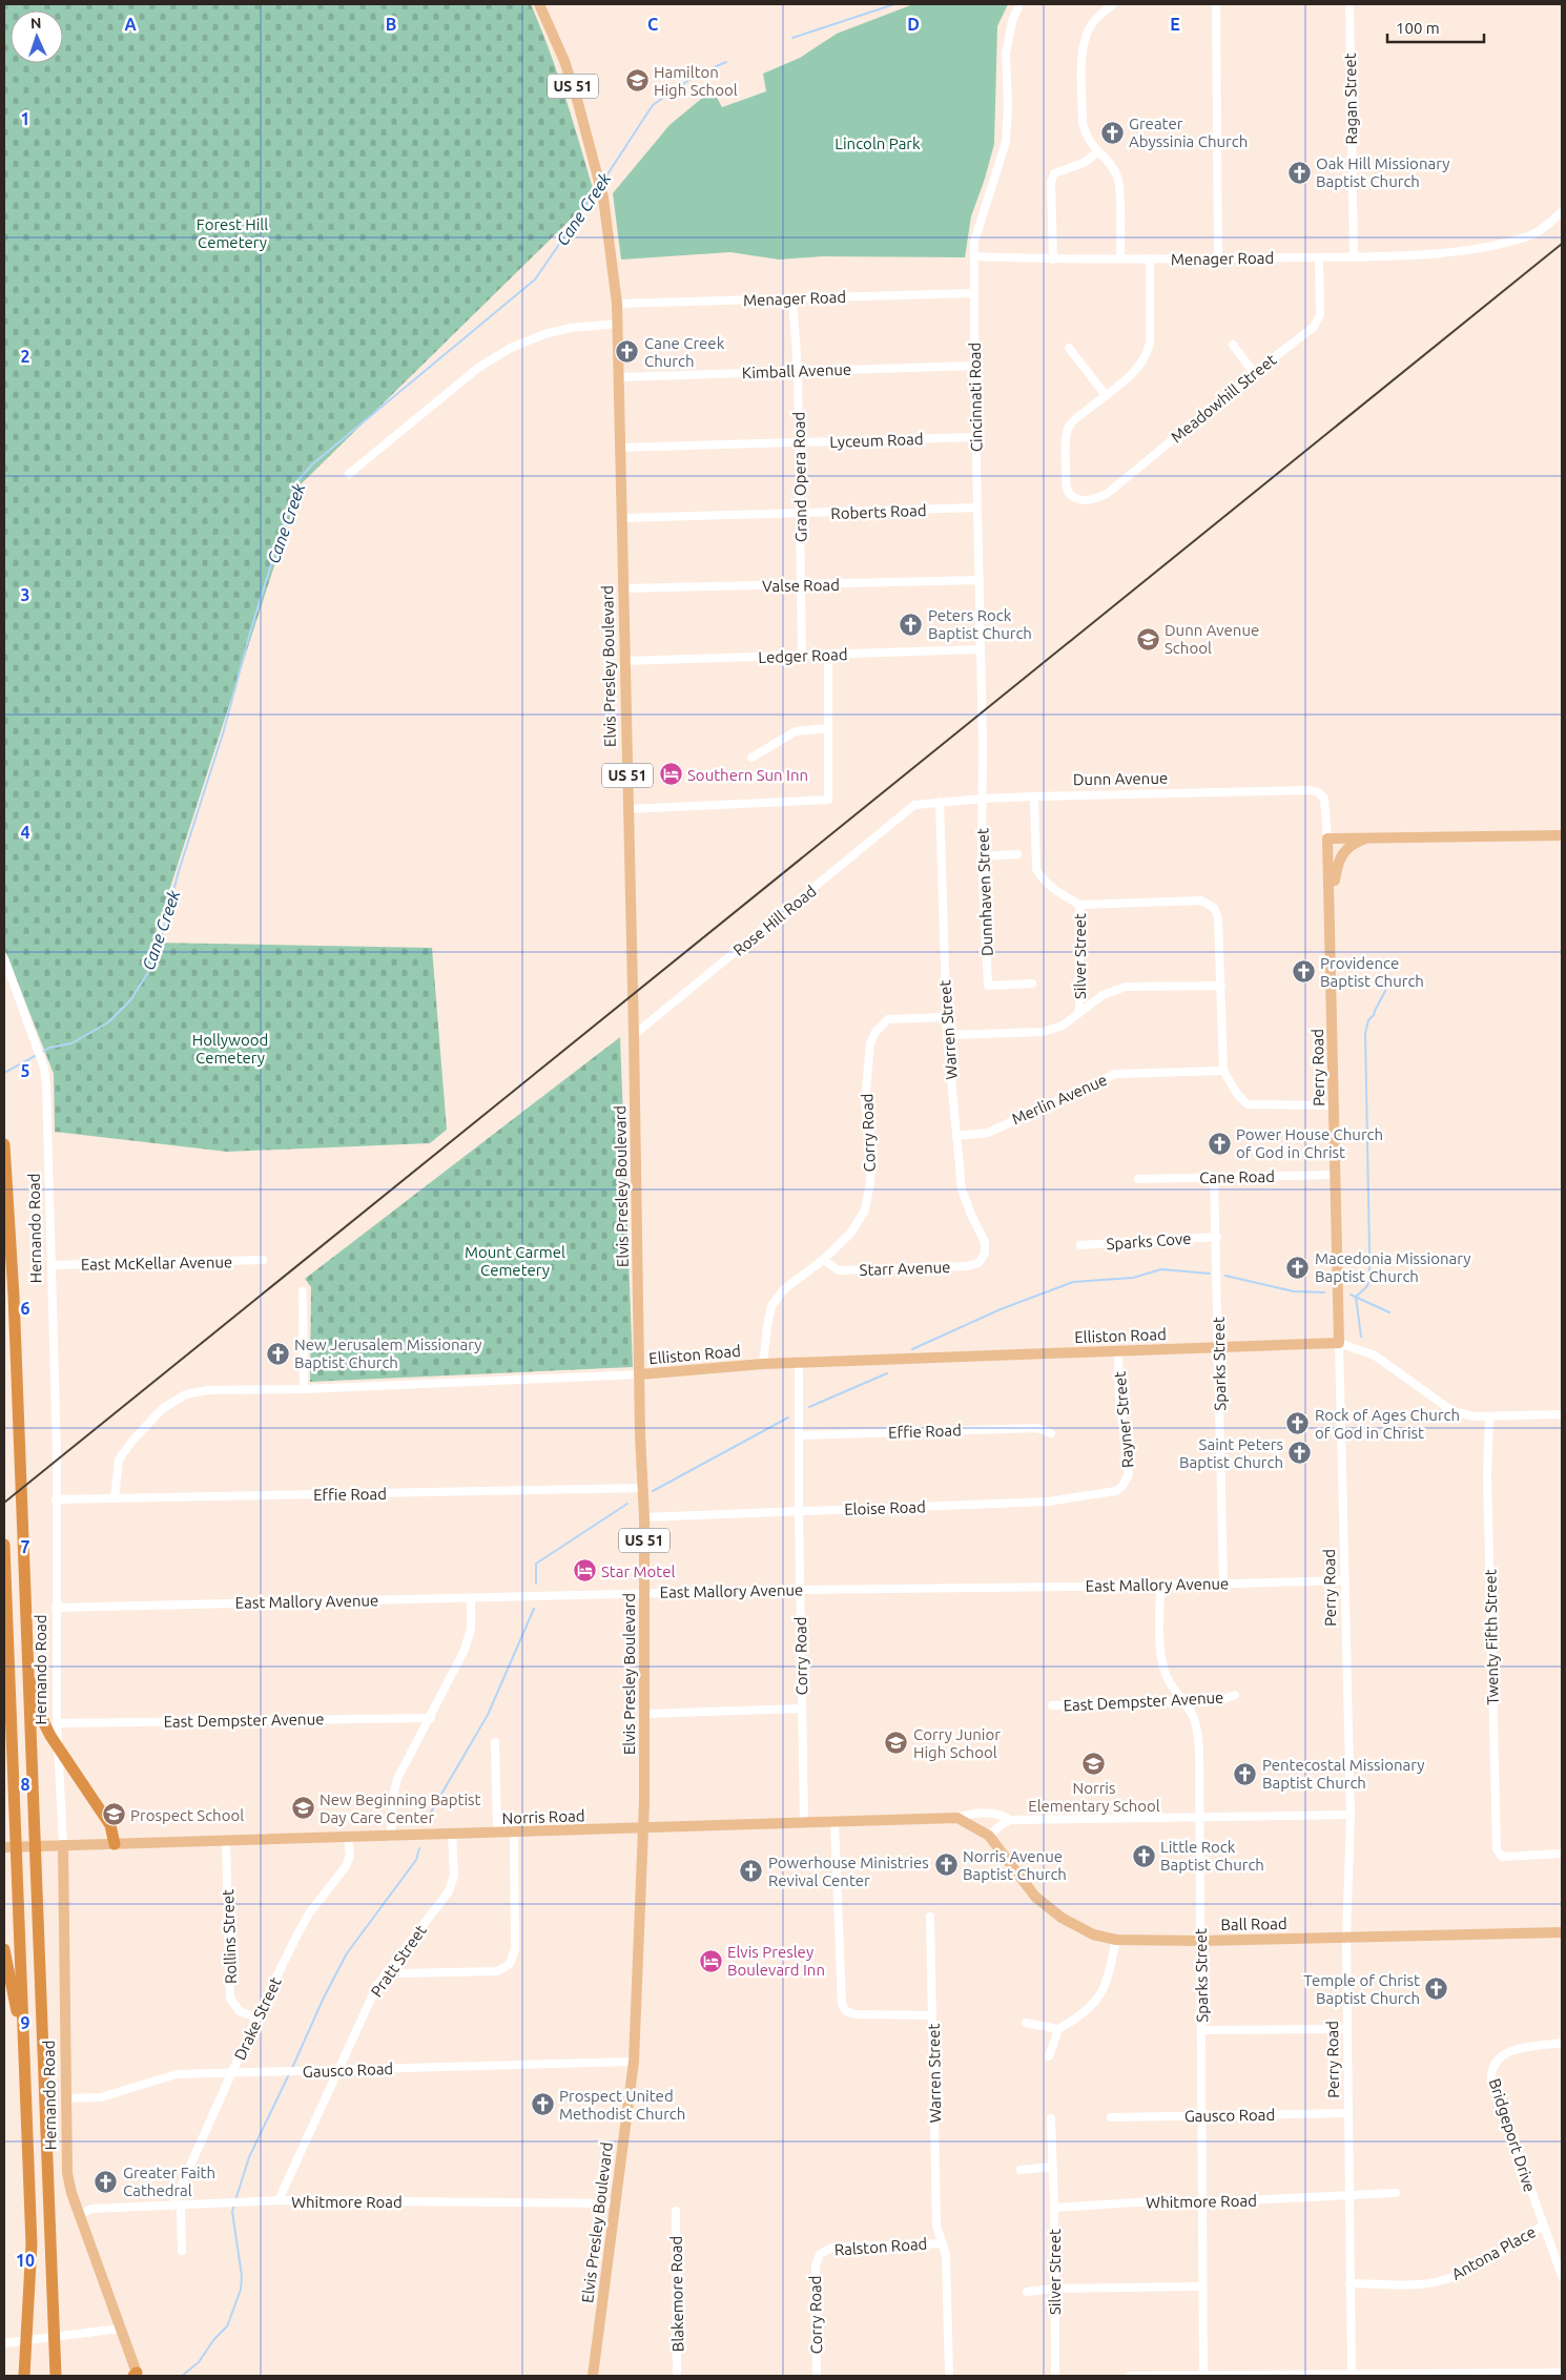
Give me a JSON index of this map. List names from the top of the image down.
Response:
{
  "streets": {
    "main road": [
      "US 51",
      "Elvis Presley Boulevard",
      "Perry Road",
      "Hernando Road",
      "Elliston Road",
      "Norris Road",
      "Ball Road"
    ],
    "street": [
      "Ragan Street",
      "Menager Road",
      "Kimball Avenue",
      "Cincinnati Road",
      "Meadowhill Street",
      "Lyceum Road",
      "Grand Opera Road",
      "Roberts Road",
      "Valse Road",
      "Ledger Road",
      "Dunn Avenue",
      "Dunnhaven Street",
      "Rose Hill Road",
      "Silver Street",
      "Warren Street",
      "Merlin Avenue",
      "Corry Road",
      "Cane Road",
      "Sparks Cove",
      "East McKellar Avenue",
      "Starr Avenue",
      "Sparks Street",
      "Rayner Street",
      "Effie Road",
      "Eloise Road",
      "East Mallory Avenue",
      "Twenty Fifth Street",
      "East Dempster Avenue",
      "Rollins Street",
      "Pratt Street",
      "Drake Street",
      "Gausco Road",
      "Bridgeport Drive",
      "Whitmore Road",
      "Ralston Road",
      "Antona Place",
      "Blakemore Road"
    ]
  },
  "crossings": [
    ["Ragan Street", "Menager Road"],
    ["Menager Road", "Cincinnati Road"],
    ["Menager Road", "Meadowhill Street"],
    ["Menager Road", "Grand Opera Road"],
    ["Menager Road", "Elvis Presley Boulevard"],
    ["Kimball Avenue", "Cincinnati Road"],
    ["Kimball Avenue", "Grand Opera Road"],
    ["Kimball Avenue", "Elvis Presley Boulevard"],
    ["Cincinnati Road", "Lyceum Road"],
    ["Cincinnati Road", "Roberts Road"],
    ["Cincinnati Road", "Valse Road"],
    ["Cincinnati Road", "Ledger Road"],
    ["Cincinnati Road", "Dunn Avenue"],
    ["Cincinnati Road", "Dunnhaven Street"],
    ["Lyceum Road", "Grand Opera Road"],
    ["Lyceum Road", "Elvis Presley Boulevard"],
    ["Grand Opera Road", "Roberts Road"],
    ["Grand Opera Road", "Valse Road"],
    ["Grand Opera Road", "Ledger Road"],
    ["Roberts Road", "Elvis Presley Boulevard"],
    ["Valse Road", "Elvis Presley Boulevard"],
    ["Ledger Road", "Elvis Presley Boulevard"],
    ["Elvis Presley Boulevard", "Rose Hill Road"],
    ["Elvis Presley Boulevard", "Elliston Road"],
    ["Elvis Presley Boulevard", "Effie Road"],
    ["Elvis Presley Boulevard", "Eloise Road"],
    ["Elvis Presley Boulevard", "East Mallory Avenue"],
    ["Elvis Presley Boulevard", "Norris Road"],
    ["Elvis Presley Boulevard", "Gausco Road"],
    ["Elvis Presley Boulevard", "Whitmore Road"],
    ["Dunn Avenue", "Dunnhaven Street"],
    ["Dunn Avenue", "Rose Hill Road"],
    ["Dunn Avenue", "Silver Street"],
    ["Dunn Avenue", "Warren Street"],
    ["Dunn Avenue", "Perry Road"],
    ["Silver Street", "Whitmore Road"],
    ["Warren Street", "Merlin Avenue"],
    ["Warren Street", "Corry Road"],
    ["Warren Street", "Starr Avenue"],
    ["Warren Street", "Norris Road"],
    ["Warren Street", "Ralston Road"],
    ["Perry Road", "Cane Road"],
    ["Perry Road", "Elliston Road"],
    ["Perry Road", "East Mallory Avenue"],
    ["Perry Road", "Norris Road"],
    ["Perry Road", "Ball Road"],
    ["Perry Road", "Gausco Road"],
    ["Perry Road", "Whitmore Road"],
    ["Perry Road", "Antona Place"],
    ["Corry Road", "Starr Avenue"],
    ["Corry Road", "Elliston Road"],
    ["Corry Road", "Effie Road"],
    ["Corry Road", "Eloise Road"],
    ["Corry Road", "East Mallory Avenue"],
    ["Corry Road", "Norris Road"],
    ["Corry Road", "Ralston Road"],
    ["Cane Road", "Sparks Street"],
    ["Hernando Road", "East McKellar Avenue"],
    ["Hernando Road", "Effie Road"],
    ["Hernando Road", "East Mallory Avenue"],
    ["Hernando Road", "East Dempster Avenue"],
    ["Hernando Road", "Norris Road"],
    ["Hernando Road", "Gausco Road"],
    ["Hernando Road", "Whitmore Road"],
    ["Sparks Cove", "Sparks Street"],
    ["Elliston Road", "Sparks Street"],
    ["Elliston Road", "Rayner Street"],
    ["Elliston Road", "Effie Road"],
    ["Sparks Street", "East Mallory Avenue"],
    ["Sparks Street", "East Dempster Avenue"],
    ["Sparks Street", "Norris Road"],
    ["Sparks Street", "Ball Road"],
    ["Sparks Street", "Gausco Road"],
    ["Sparks Street", "Whitmore Road"],
    ["Rayner Street", "Eloise Road"],
    ["Norris Road", "Rollins Street"],
    ["Norris Road", "Pratt Street"],
    ["Norris Road", "Drake Street"],
    ["Rollins Street", "Drake Street"],
    ["Pratt Street", "Gausco Road"],
    ["Pratt Street", "Whitmore Road"],
    ["Drake Street", "Gausco Road"],
    ["Drake Street", "Whitmore Road"],
    ["Bridgeport Drive", "Antona Place"]
  ],
  "water": ["Cane Creek"],
  "parks": [
    "Lincoln Park",
    "Forest Hill Cemetery",
    "Hollywood Cemetery",
    "Mount Carmel Cemetery"
  ],
  "places": {
    "school or university": [
      "Hamilton High School",
      "Dunn Avenue School",
      "Corry Junior High School",
      "Norris Elementary School",
      "New Beginning Baptist Day Care Center",
      "Prospect School"
    ],
    "church": [
      "Greater Abyssinia Church",
      "Oak Hill Missionary Baptist Church",
      "Cane Creek Church",
      "Peters Rock Baptist Church",
      "Providence Baptist Church",
      "Power House Church of God in Christ",
      "Macedonia Missionary Baptist Church",
      "New Jerusalem Missionary Baptist Church",
      "Rock of Ages Church of God in Christ",
      "Saint Peters Baptist Church",
      "Pentecostal Missionary Baptist Church",
      "Little Rock Baptist Church",
      "Norris Avenue Baptist Church",
      "Powerhouse Ministries Revival Center",
      "Temple of Christ Baptist Church",
      "Prospect United Methodist Church",
      "Greater Faith Cathedral"
    ],
    "hotel": ["Southern Sun Inn", "Star Motel", "Elvis Presley Boulevard Inn"]
  },
  "scale_bar": "100 m",
  "north": "top",
  "grid": {
    "columns": [
      "A",
      "B",
      "C",
      "D",
      "E"
    ],
    "rows": [
      "1",
      "2",
      "3",
      "4",
      "5",
      "6",
      "7",
      "8",
      "9",
      "10"
    ]
  }
}
